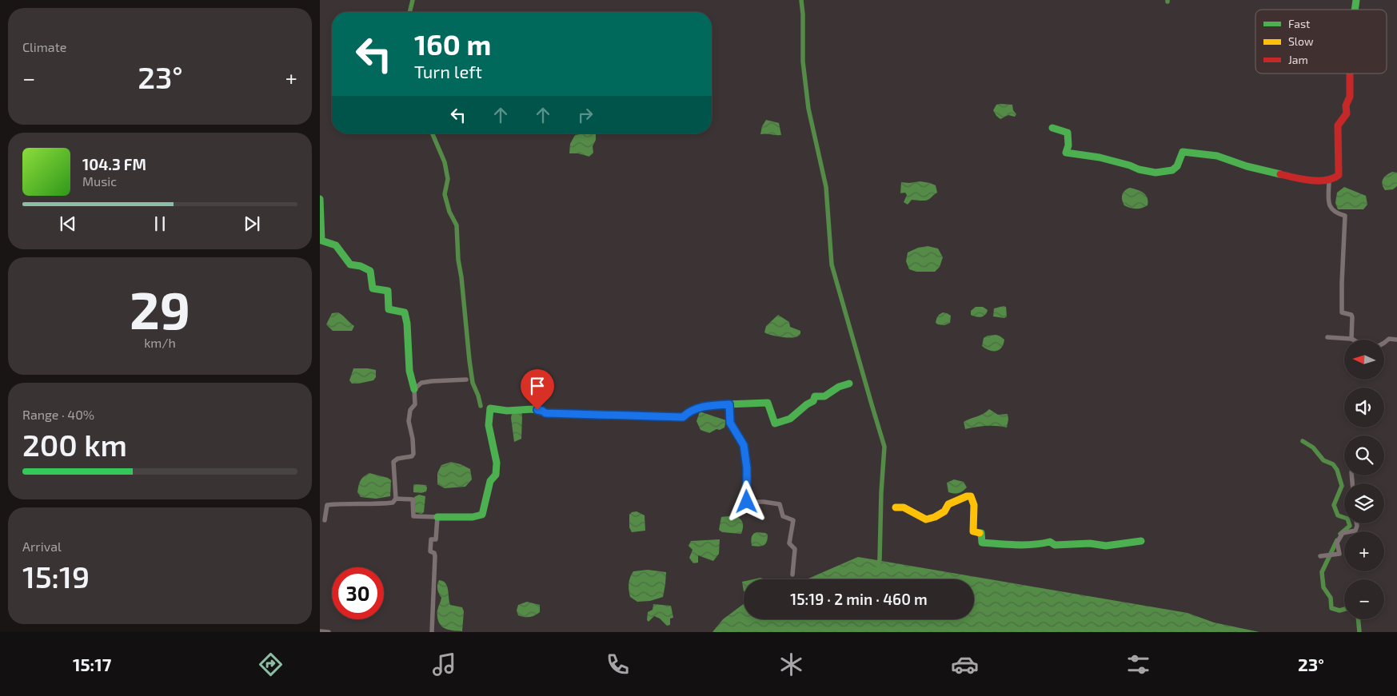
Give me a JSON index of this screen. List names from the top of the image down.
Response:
{
  "legend": ["Fast", "Slow", "Jam"],
  "north": "left",
  "page": {
    "tile": [
      "Climate",
      ["29", "km/h"],
      ["Range · 40%", "200 km"],
      ["Arrival", "15:19"]
    ],
    "turn": ["160 m", "Turn left"],
    "heat": ["−", "23°", "+"],
    "song": ["104.3 FM", "Music"],
    "map_buttons": ["+", "−"],
    "limit": "30",
    "trip": "15:19 · 2 min · 460 m",
    "tabs": ["15:17", "23°"]
  }
}
